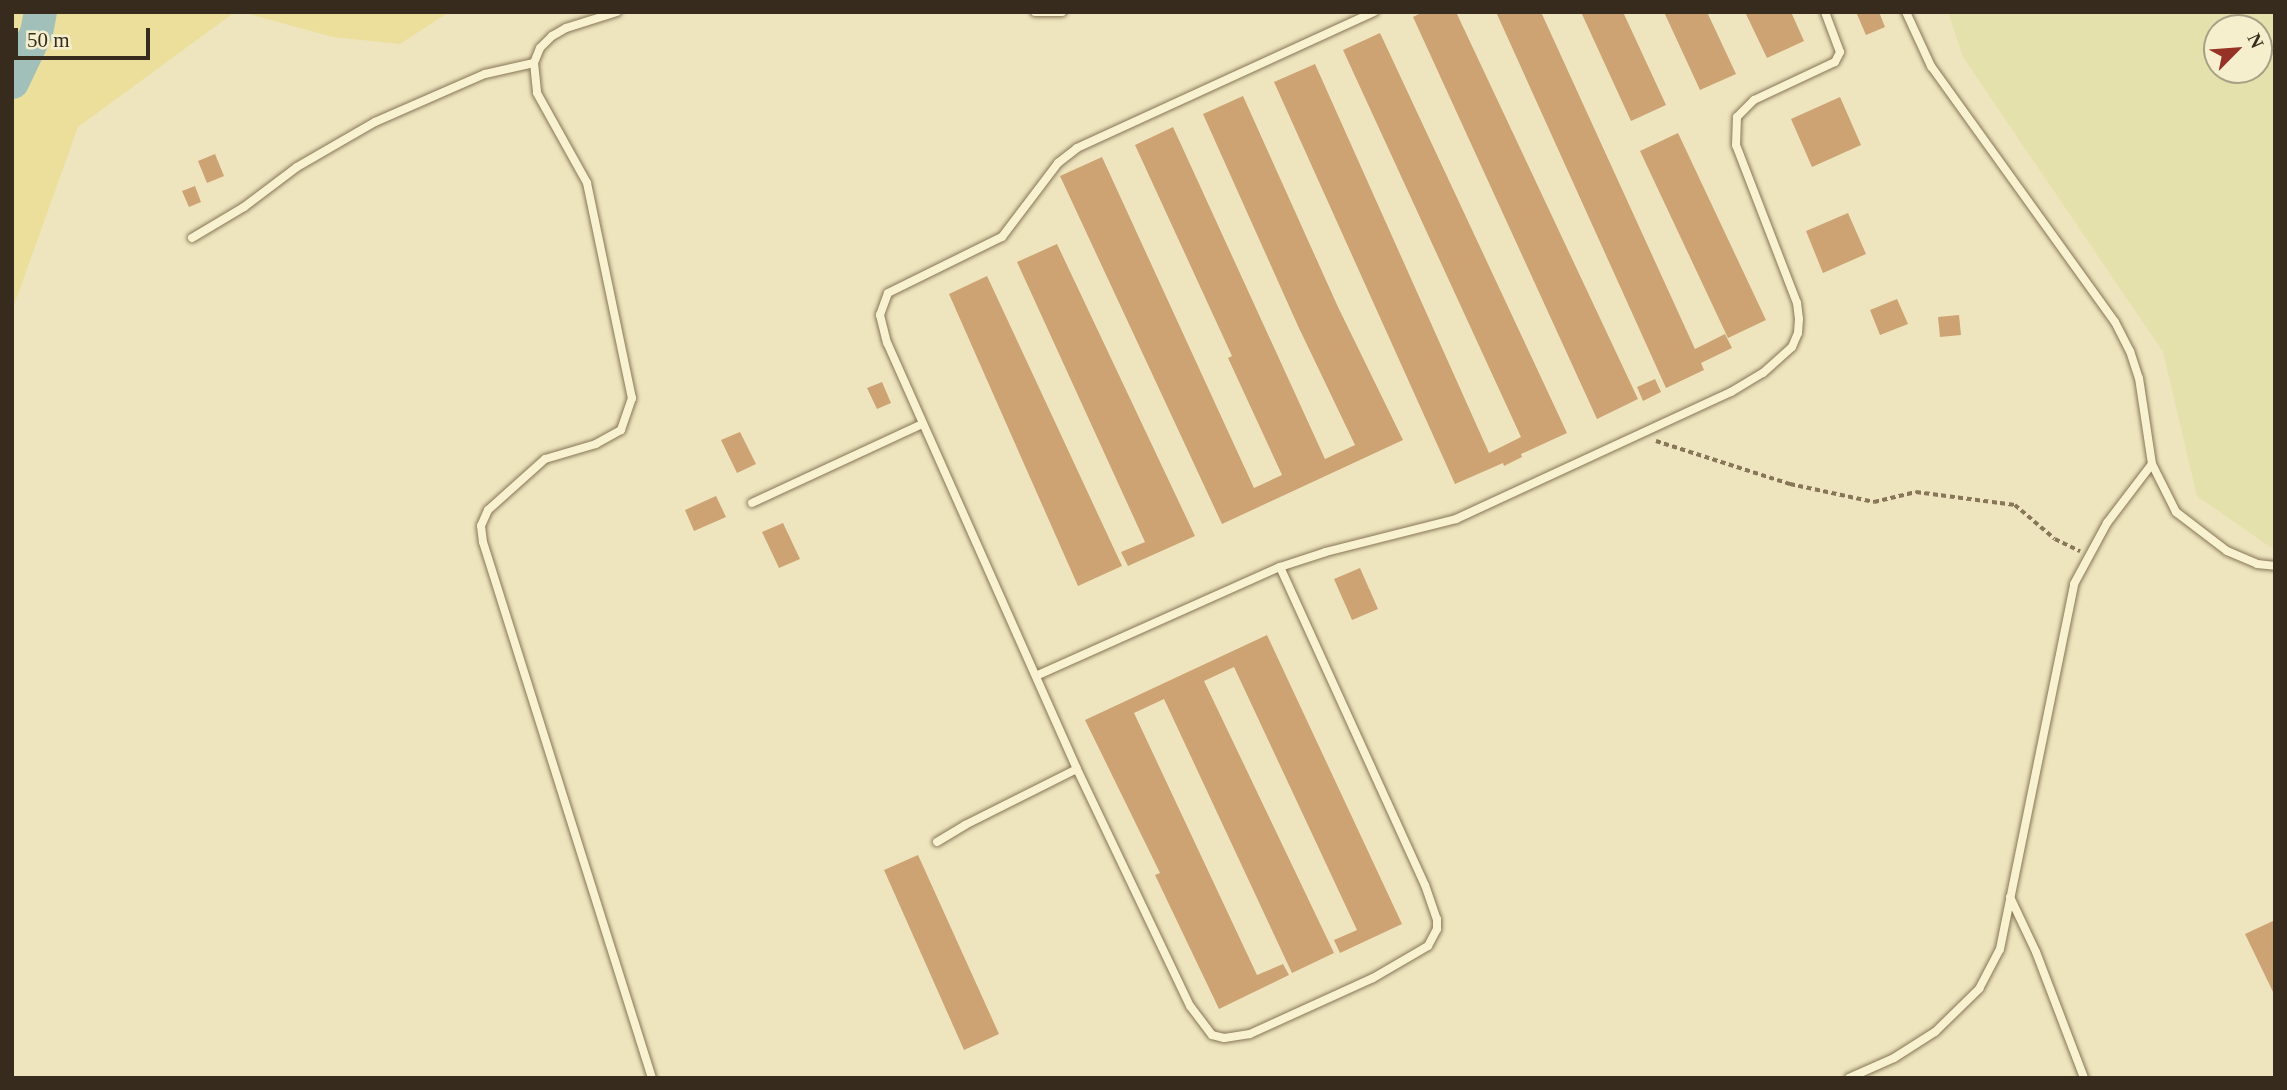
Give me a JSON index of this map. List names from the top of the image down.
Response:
{
  "scale_bar": "50 m",
  "north": "top right"
}
